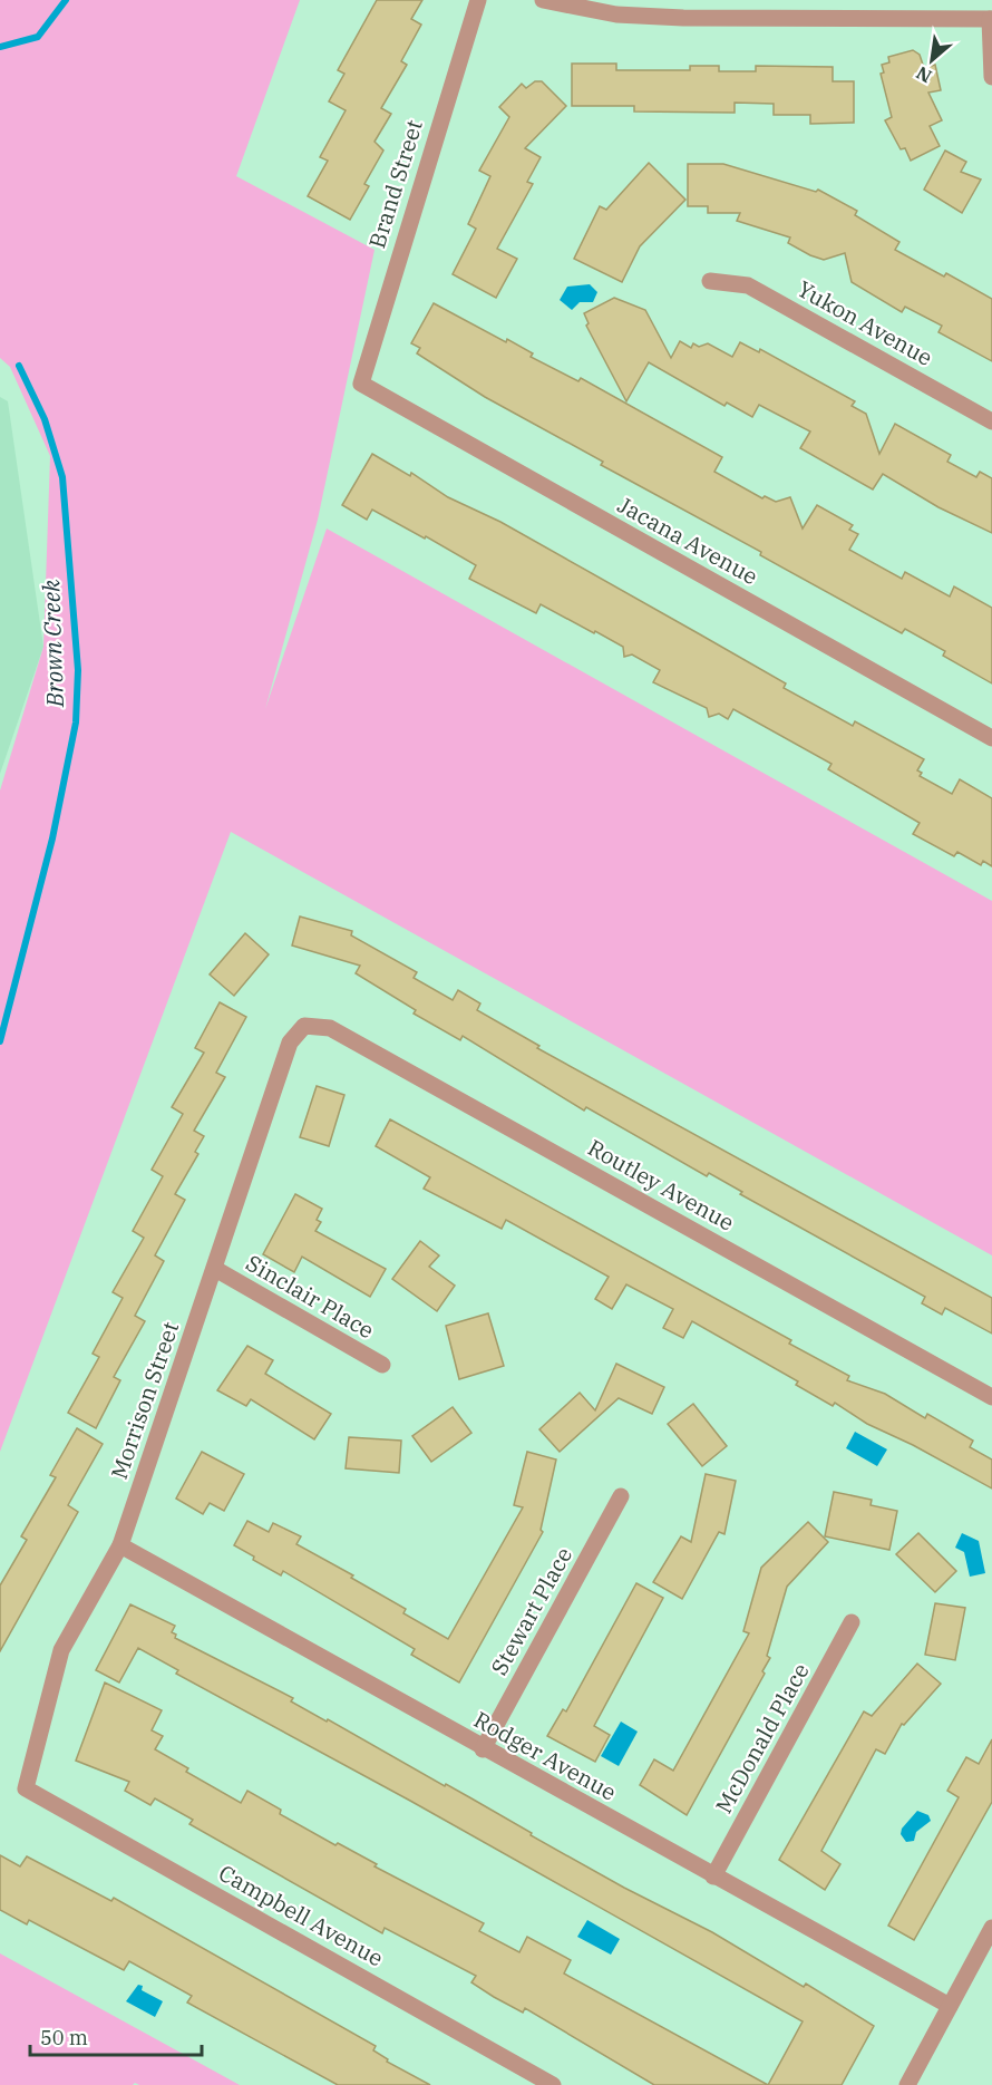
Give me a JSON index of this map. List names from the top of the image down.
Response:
{
  "streets": {
    "street": [
      "Brand Street",
      "Yukon Avenue",
      "Jacana Avenue",
      "Routley Avenue",
      "Sinclair Place",
      "Morrison Street",
      "Stewart Place",
      "McDonald Place",
      "Rodger Avenue",
      "Campbell Avenue"
    ]
  },
  "crossings": [
    ["Brand Street", "Jacana Avenue"],
    ["Routley Avenue", "Morrison Street"],
    ["Sinclair Place", "Morrison Street"],
    ["Morrison Street", "Rodger Avenue"],
    ["Morrison Street", "Campbell Avenue"],
    ["Stewart Place", "Rodger Avenue"],
    ["McDonald Place", "Rodger Avenue"]
  ],
  "water": ["Brown Creek"],
  "scale_bar": "50 m",
  "north": "bottom left"
}
